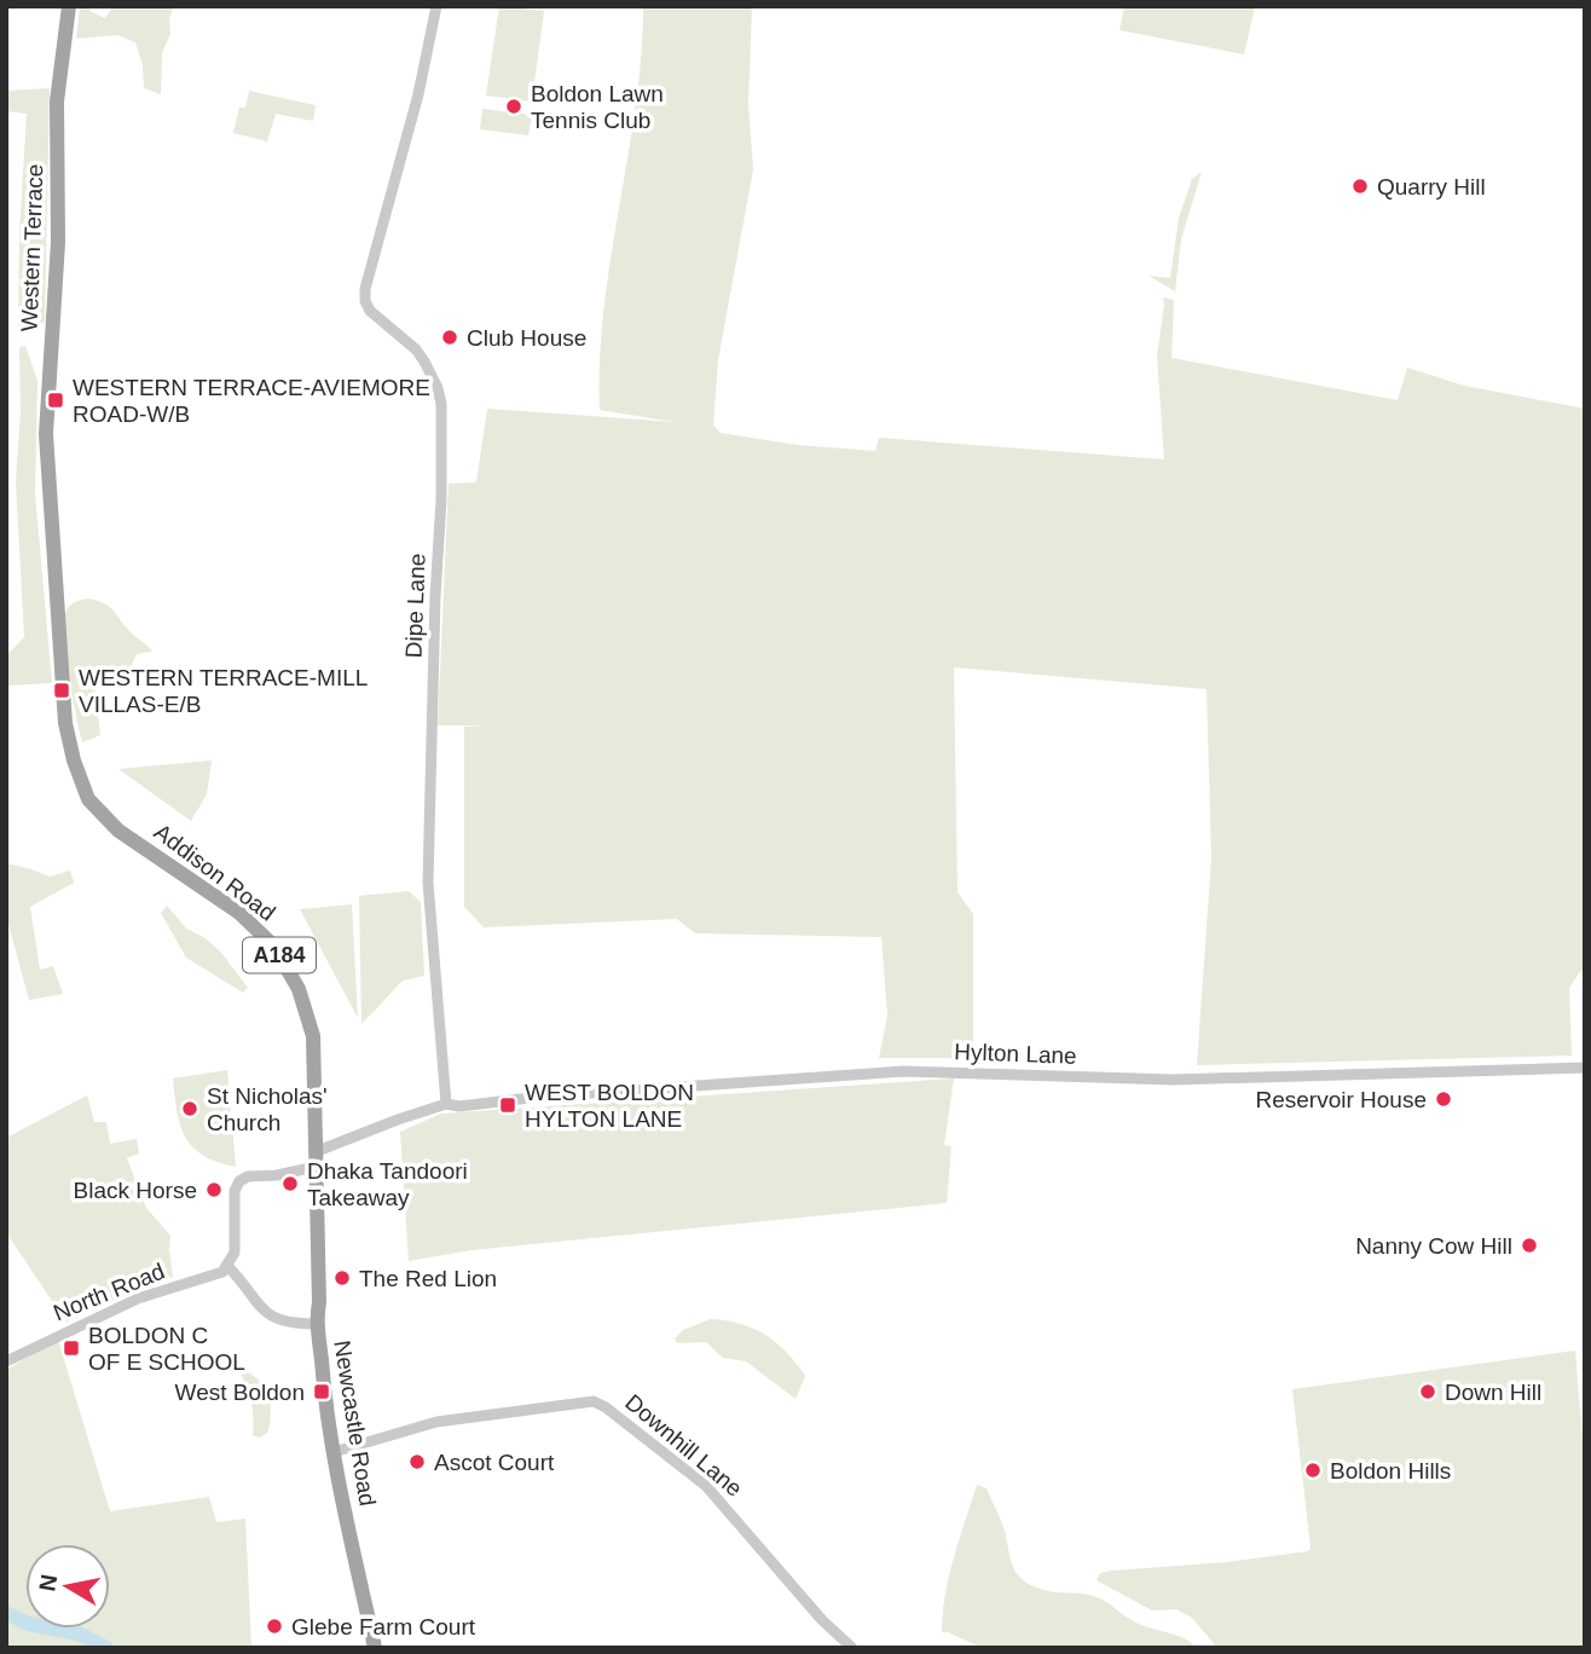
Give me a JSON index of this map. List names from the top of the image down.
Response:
{
  "streets": {
    "main road": [
      "Western Terrace",
      "Addison Road",
      "A184",
      "Newcastle Road"
    ],
    "street": [
      "Dipe Lane",
      "Hylton Lane",
      "North Road",
      "Downhill Lane"
    ]
  },
  "crossings": [
    ["Western Terrace", "Addison Road"],
    ["Dipe Lane", "Hylton Lane"],
    ["Addison Road", "Newcastle Road"],
    ["Newcastle Road", "Downhill Lane"]
  ],
  "places": {
    "other": [
      "Boldon Lawn Tennis Club",
      "Quarry Hill",
      "Club House",
      "Reservoir House",
      "St Nicholas' Church",
      "Dhaka Tandoori Takeaway",
      "Black Horse",
      "Nanny Cow Hill",
      "The Red Lion",
      "Down Hill",
      "Ascot Court",
      "Boldon Hills",
      "Glebe Farm Court"
    ],
    "transit": [
      "WESTERN TERRACE-AVIEMORE ROAD-W/B",
      "WESTERN TERRACE-MILL VILLAS-E/B",
      "WEST BOLDON HYLTON LANE",
      "BOLDON C OF E SCHOOL",
      "West Boldon"
    ]
  },
  "north": "left"
}
